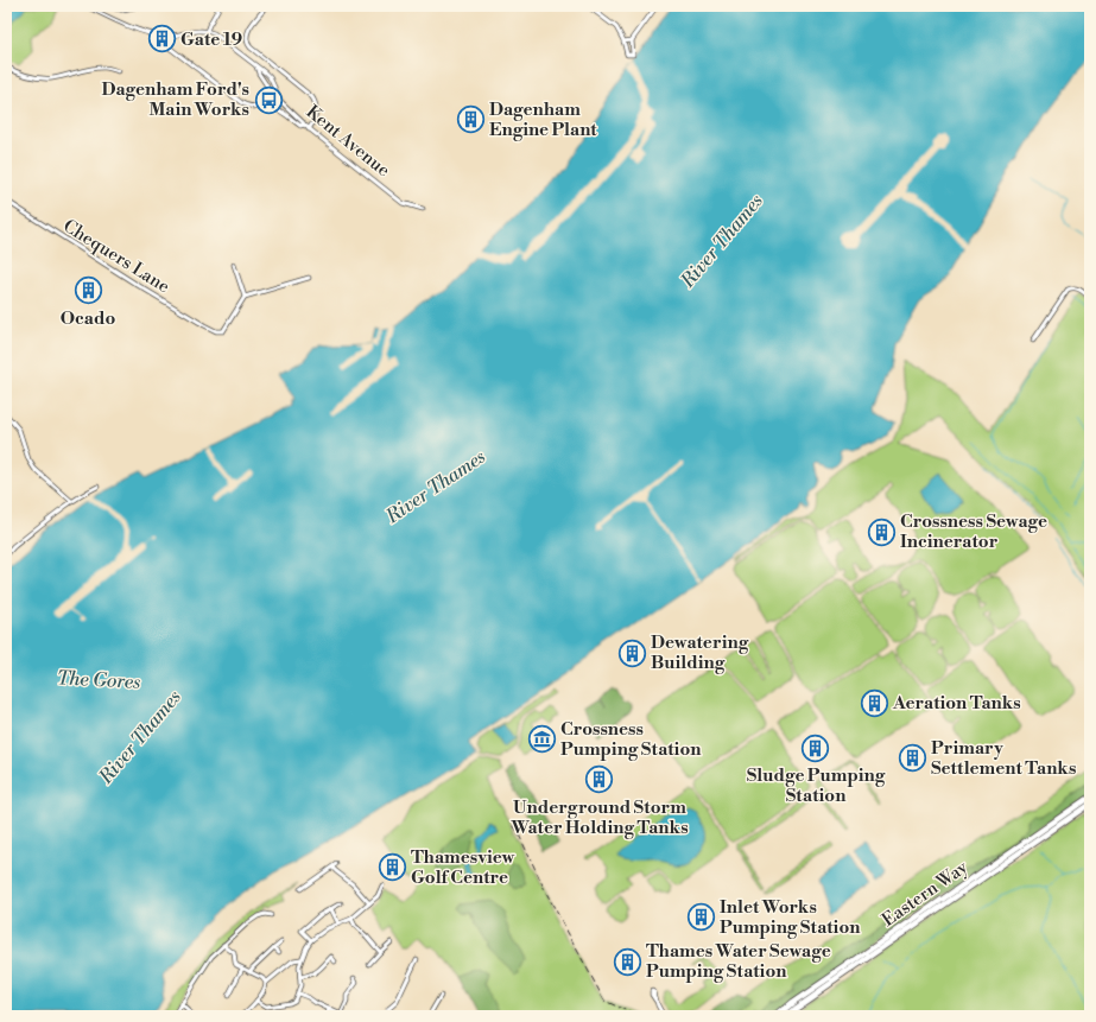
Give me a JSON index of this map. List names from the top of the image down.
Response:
{
  "streets": {
    "main road": ["Eastern Way"],
    "street": ["Kent Avenue", "Chequers Lane"]
  },
  "water": ["River Thames", "The Gores"],
  "places": {
    "building": [
      "Gate 19",
      "Dagenham Engine Plant",
      "Ocado",
      "Crossness Sewage Incinerator",
      "Dewatering Building",
      "Aeration Tanks",
      "Sludge Pumping Station",
      "Primary Settlement Tanks",
      "Underground Storm Water Holding Tanks",
      "Thamesview Golf Centre",
      "Inlet Works Pumping Station",
      "Thames Water Sewage Pumping Station"
    ],
    "bus stop": ["Dagenham Ford's Main Works"],
    "museum": ["Crossness Pumping Station"]
  }
}
